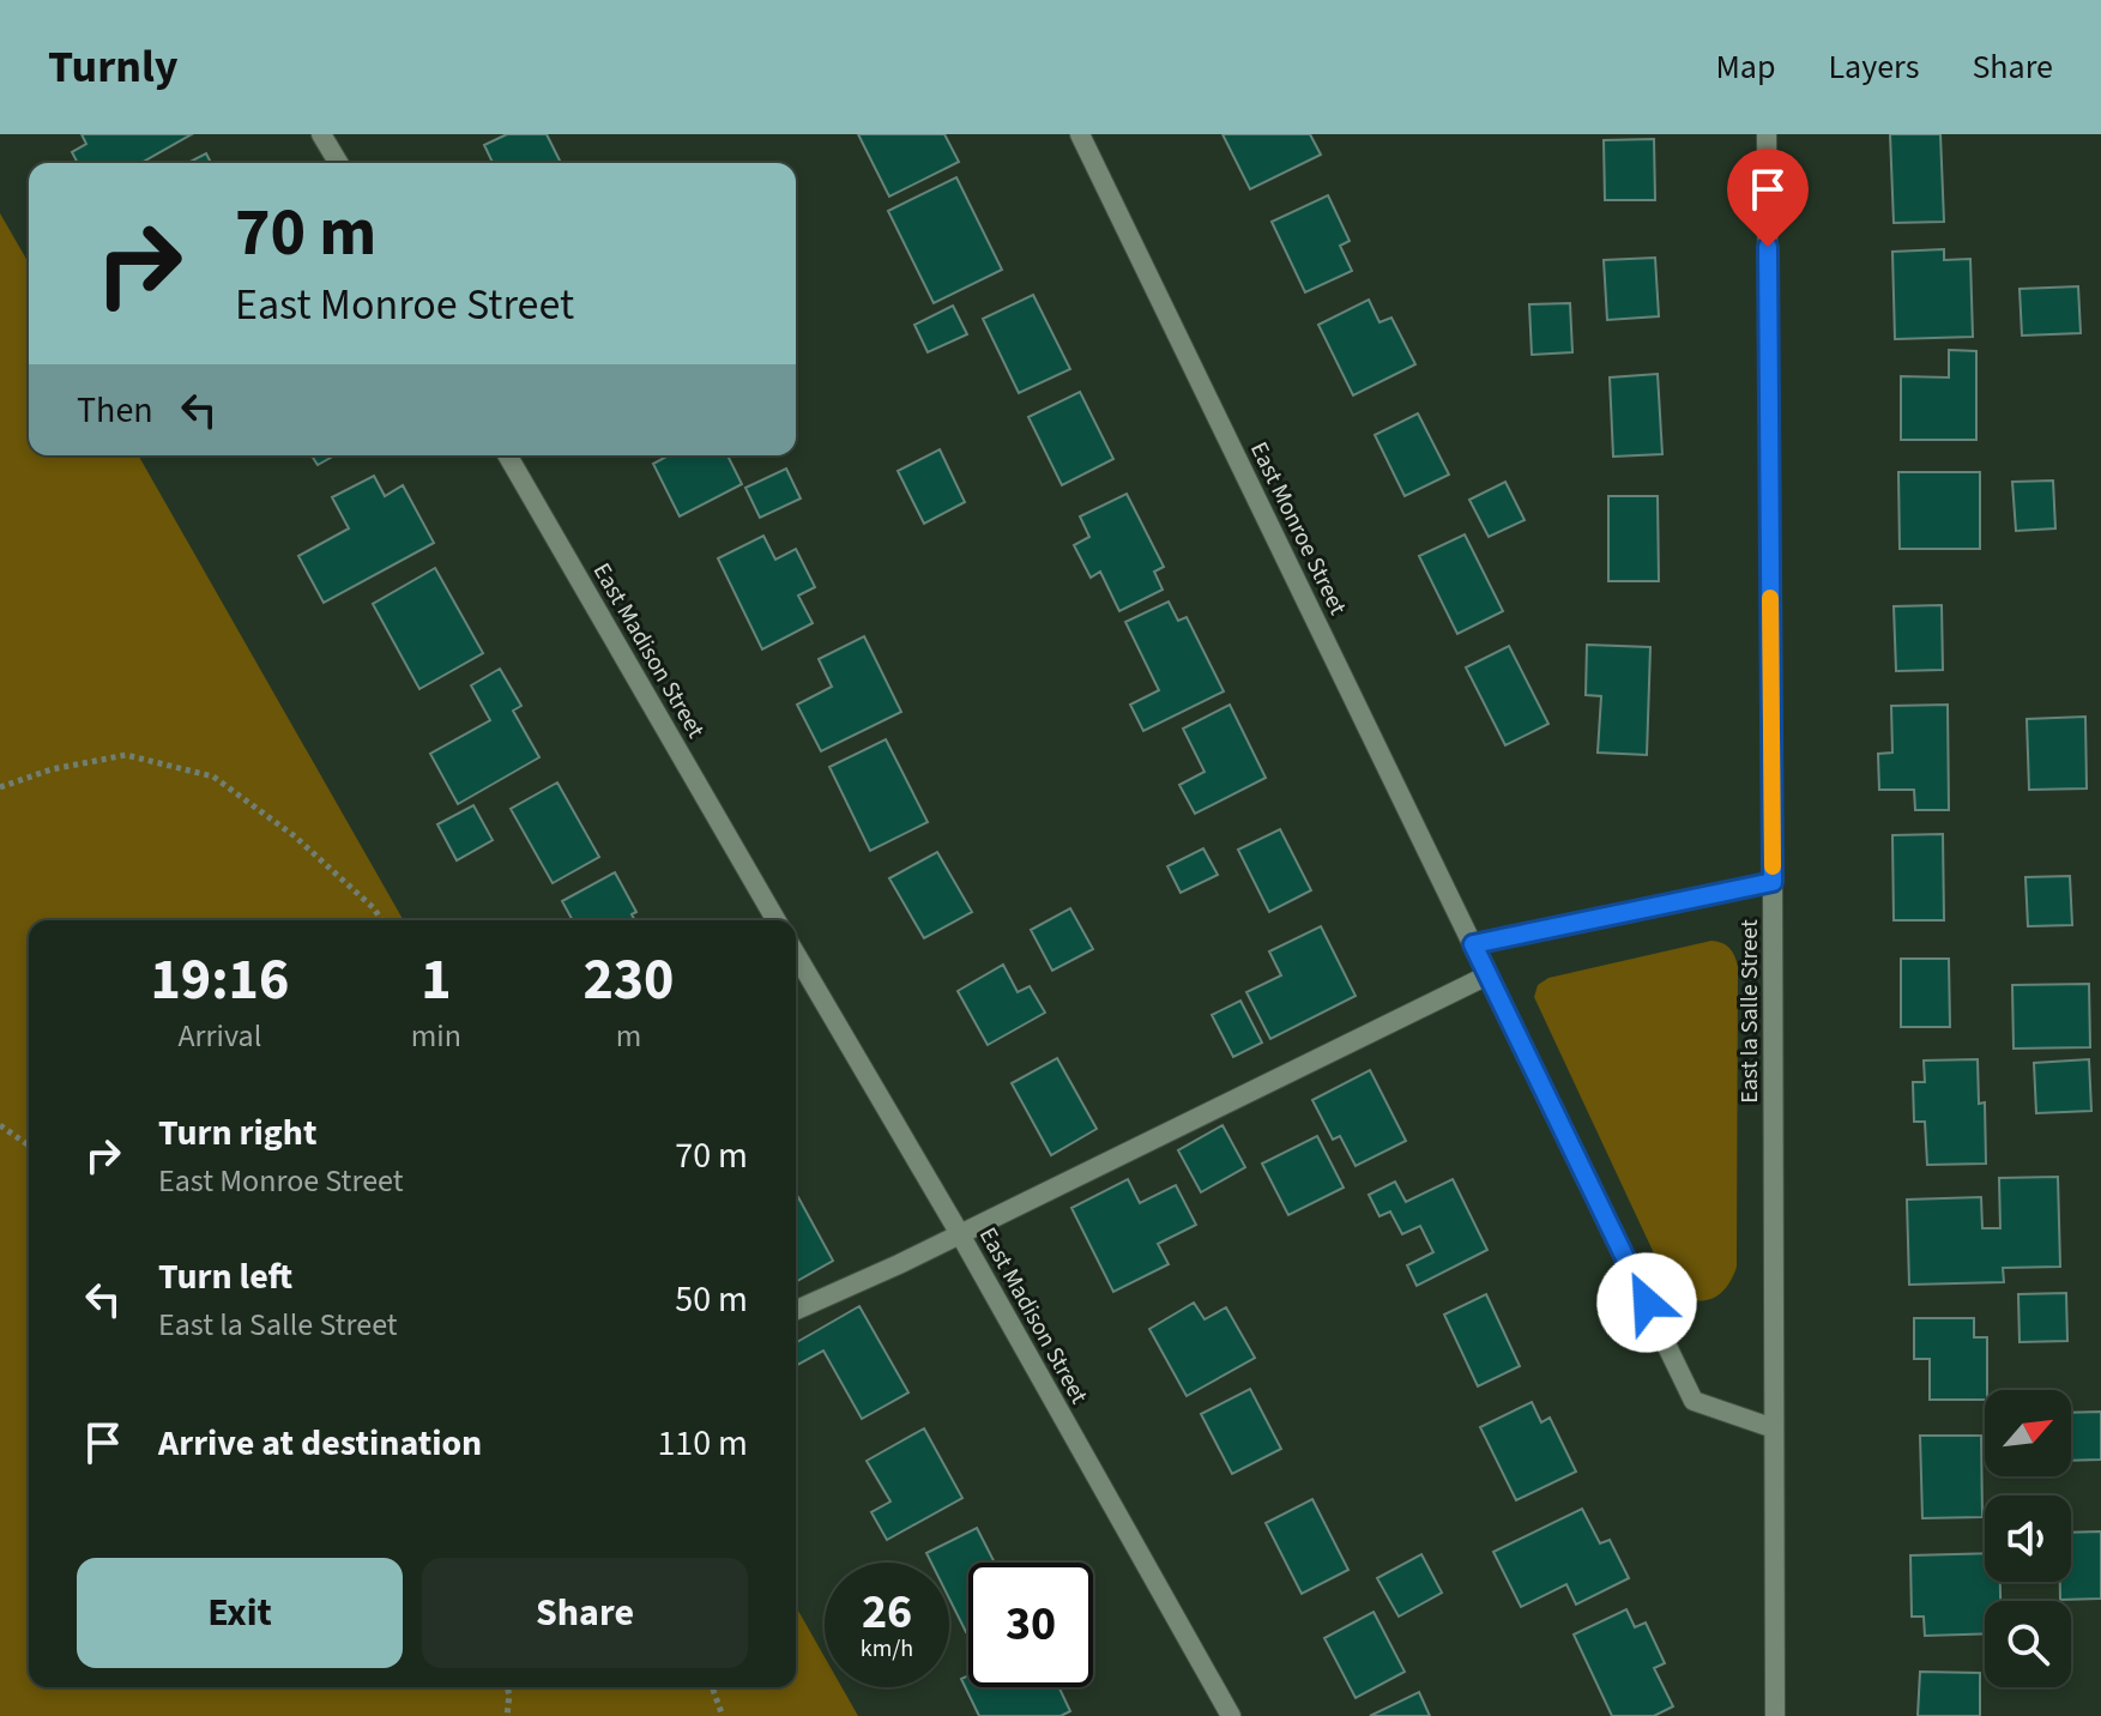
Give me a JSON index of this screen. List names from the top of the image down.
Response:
{
  "streets": {
    "street": ["East Monroe Street", "East Madison Street", "East la Salle Street"]
  },
  "crossings": [
    ["East Monroe Street", "East la Salle Street"]
  ],
  "north": "top right",
  "page": {
    "header": "Turnly",
    "nav": ["Map", "Layers", "Share"],
    "turn": ["70 m", "East Monroe Street"],
    "then": "Then",
    "eta": [
      "19:16",
      "Arrival",
      "1",
      "min",
      "230",
      "m"
    ],
    "list": [
      {
        "name": "Turn right",
        "note": "East Monroe Street",
        "value": "70 m"
      },
      {
        "name": "Turn left",
        "note": "East la Salle Street",
        "value": "50 m"
      },
      {
        "name": "Arrive at destination",
        "value": "110 m"
      }
    ],
    "buttons": ["Exit", "Share"],
    "speed": "26 km/h",
    "limit": "30"
  }
}
